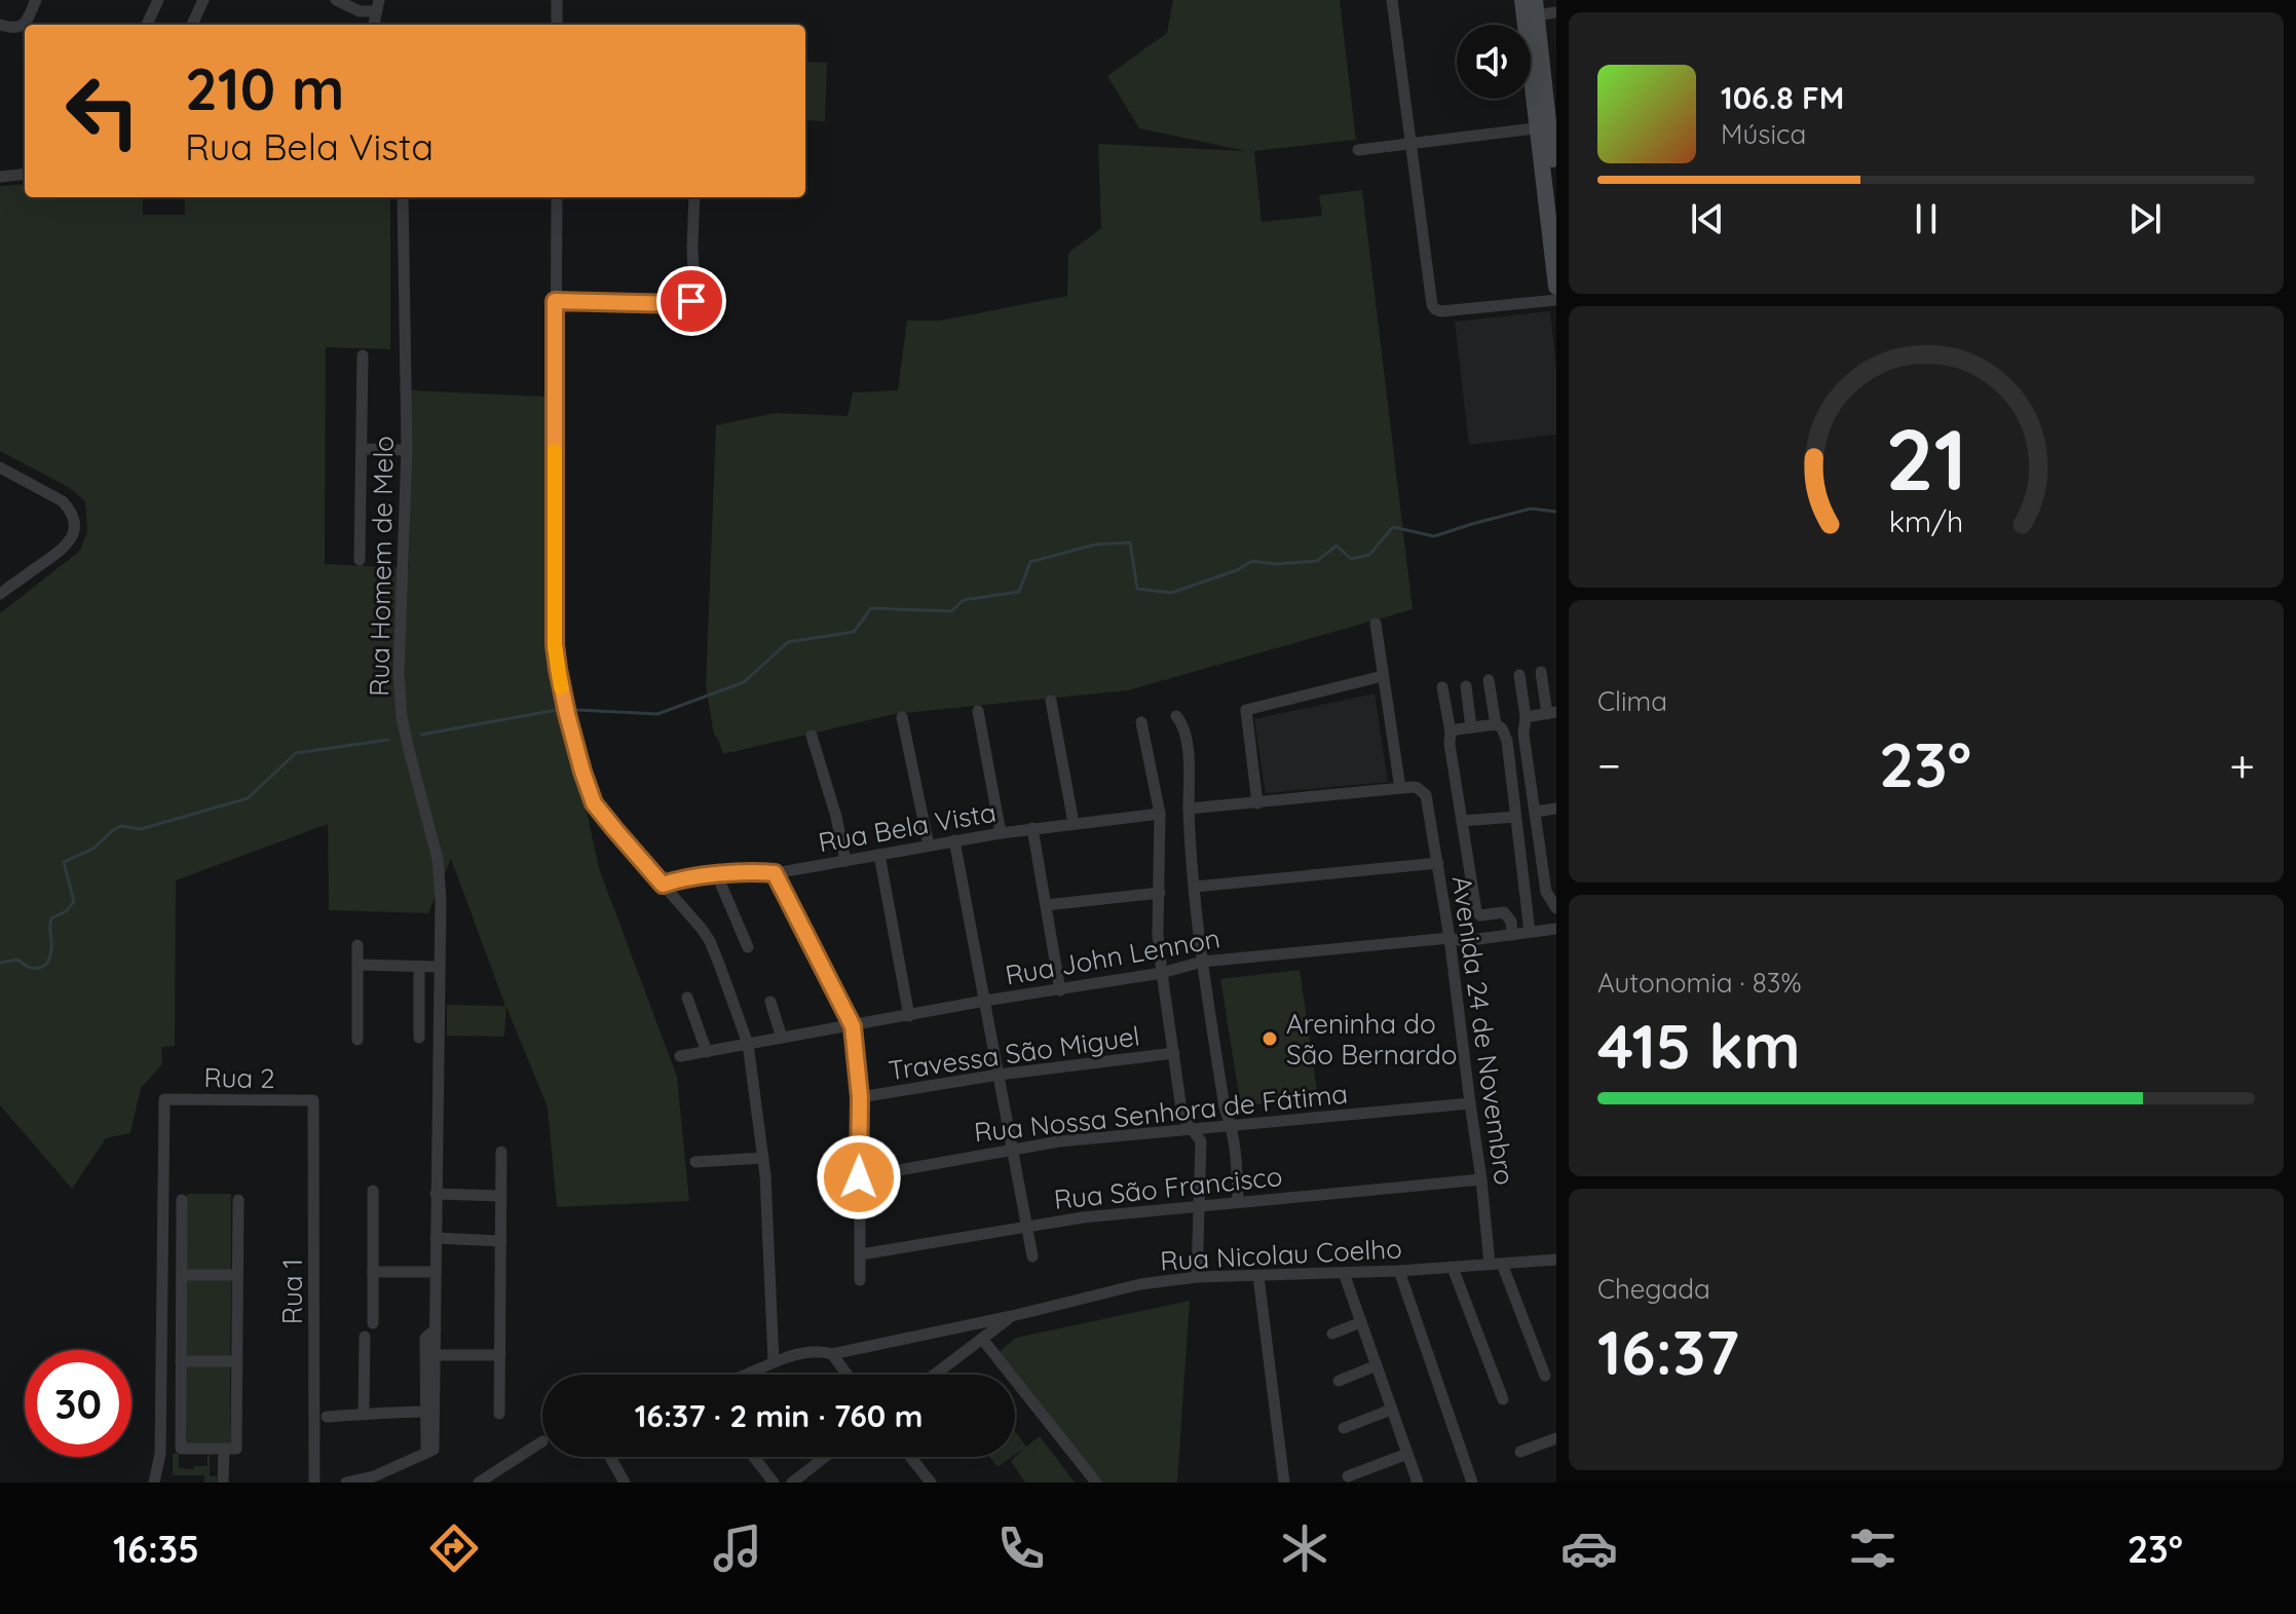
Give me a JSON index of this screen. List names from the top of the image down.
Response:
{
  "streets": {
    "street": [
      "Rua Homem de Melo",
      "Rua Bela Vista",
      "Rua John Lennon",
      "Avenida 24 de Novembro",
      "Travessa São Miguel",
      "Rua 2",
      "Rua Nossa Senhora de Fátima",
      "Rua São Francisco",
      "Rua Nicolau Coelho",
      "Rua 1"
    ]
  },
  "crossings": [
    ["Rua John Lennon", "Avenida 24 de Novembro"],
    ["Avenida 24 de Novembro", "Rua Nossa Senhora de Fátima"],
    ["Avenida 24 de Novembro", "Rua São Francisco"],
    ["Avenida 24 de Novembro", "Rua Nicolau Coelho"],
    ["Rua 2", "Rua 1"]
  ],
  "places": ["Areninha do São Bernardo"],
  "page": {
    "turn": ["210 m", "Rua Bela Vista"],
    "song": ["106.8 FM", "Música"],
    "tile": [
      "Clima",
      ["Autonomia · 83%", "415 km"],
      ["Chegada", "16:37"]
    ],
    "heat": ["−", "23°", "+"],
    "limit": "30",
    "trip": "16:37 · 2 min · 760 m",
    "tabs": ["16:35", "23°"],
    "gauge": ["21", "km/h"]
  }
}
